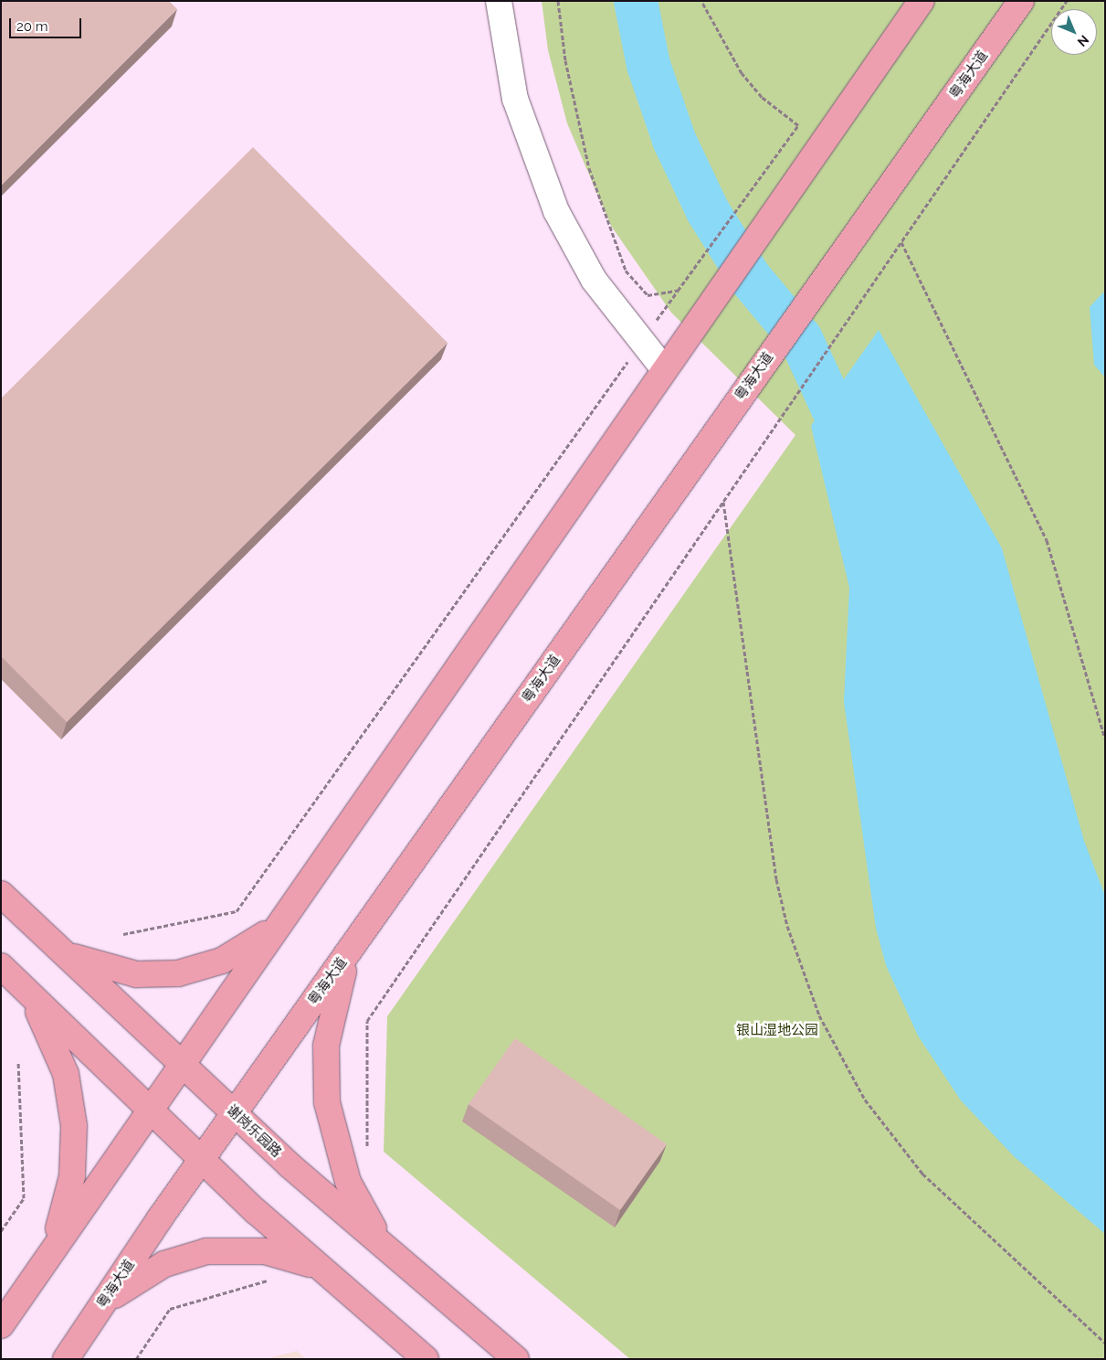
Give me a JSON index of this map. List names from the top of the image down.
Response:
{
  "streets": {
    "main road": ["粤海大道", "谢岗乐园路"]
  },
  "crossings": [
    ["粤海大道", "谢岗乐园路"]
  ],
  "parks": ["银山湿地公园"],
  "scale_bar": "20 m",
  "north": "bottom right"
}
